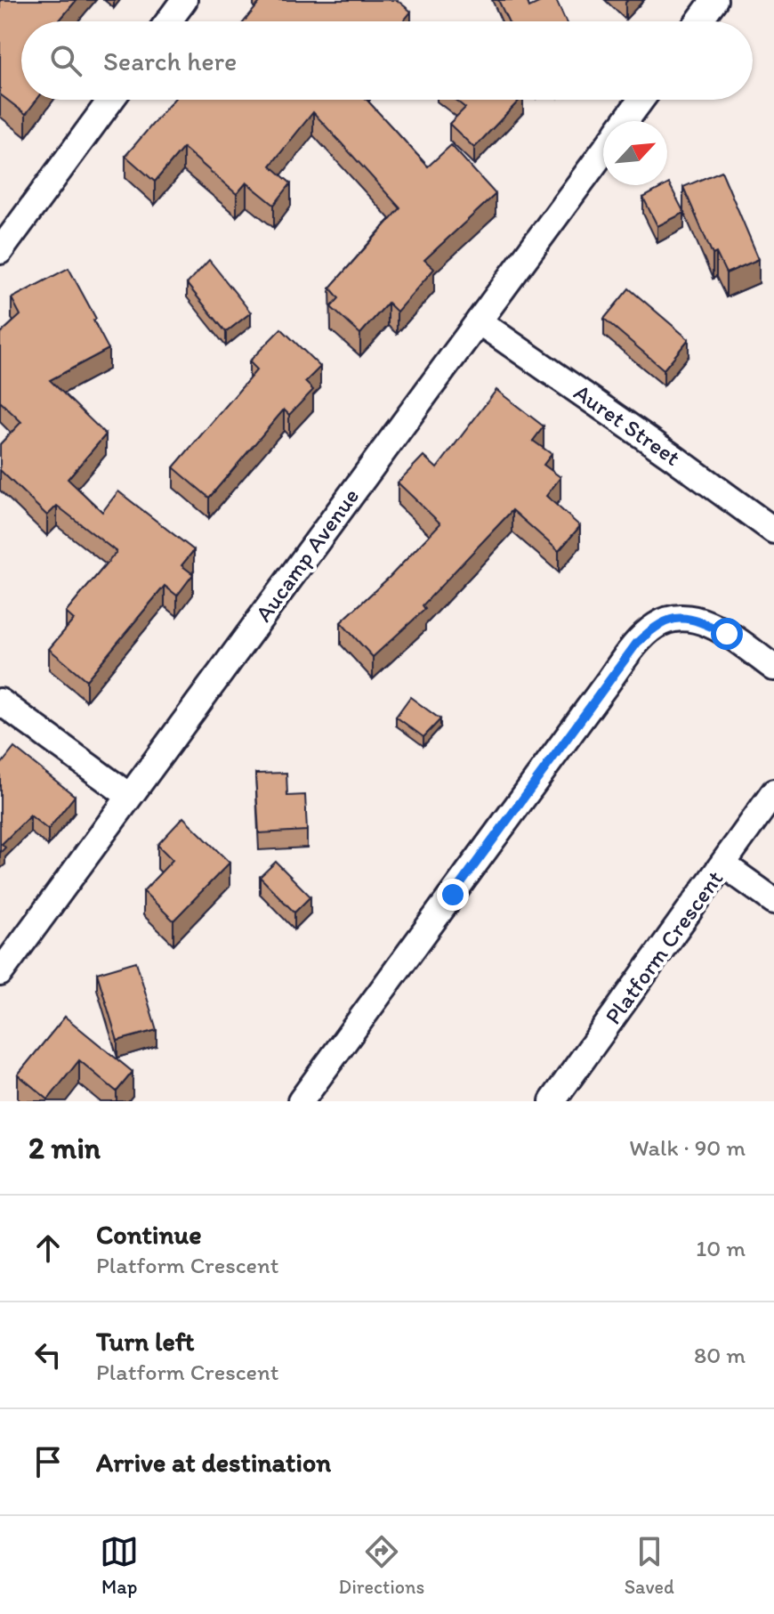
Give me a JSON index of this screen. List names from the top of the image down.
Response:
{
  "streets": {
    "street": ["Auret Street", "Aucamp Avenue", "Platform Crescent"]
  },
  "crossings": [
    ["Auret Street", "Aucamp Avenue"]
  ],
  "north": "top right",
  "page": {
    "search": "Search here",
    "heading": ["2 min", "Walk · 90 m"],
    "list": [
      ["Continue", "Platform Crescent", "10 m"],
      ["Turn left", "Platform Crescent", "80 m"],
      "Arrive at destination"
    ],
    "nav": ["Map", "Directions", "Saved"]
  }
}
